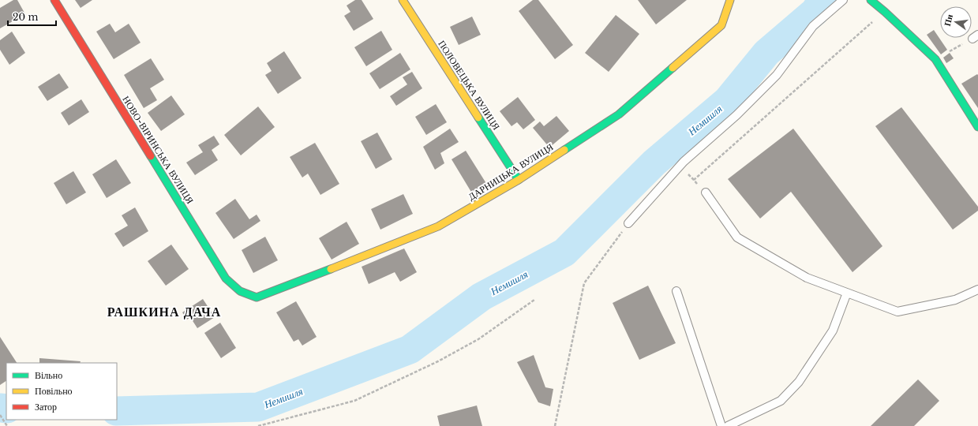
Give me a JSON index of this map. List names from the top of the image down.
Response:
{
  "streets": {
    "street": ["ПОЛОВЕЦЬКА ВУЛИЦЯ", "НОВО-ВІРИНСЬКА ВУЛИЦЯ", "ДАРНИЦЬКА ВУЛИЦЯ"]
  },
  "crossings": [
    ["ПОЛОВЕЦЬКА ВУЛИЦЯ", "ДАРНИЦЬКА ВУЛИЦЯ"],
    ["НОВО-ВІРИНСЬКА ВУЛИЦЯ", "ДАРНИЦЬКА ВУЛИЦЯ"]
  ],
  "districts": ["РАШКИНА ДАЧА"],
  "water": ["Немишля"],
  "legend": ["Вільно", "Повільно", "Затор"],
  "scale_bar": "20 m",
  "north": "left"
}
